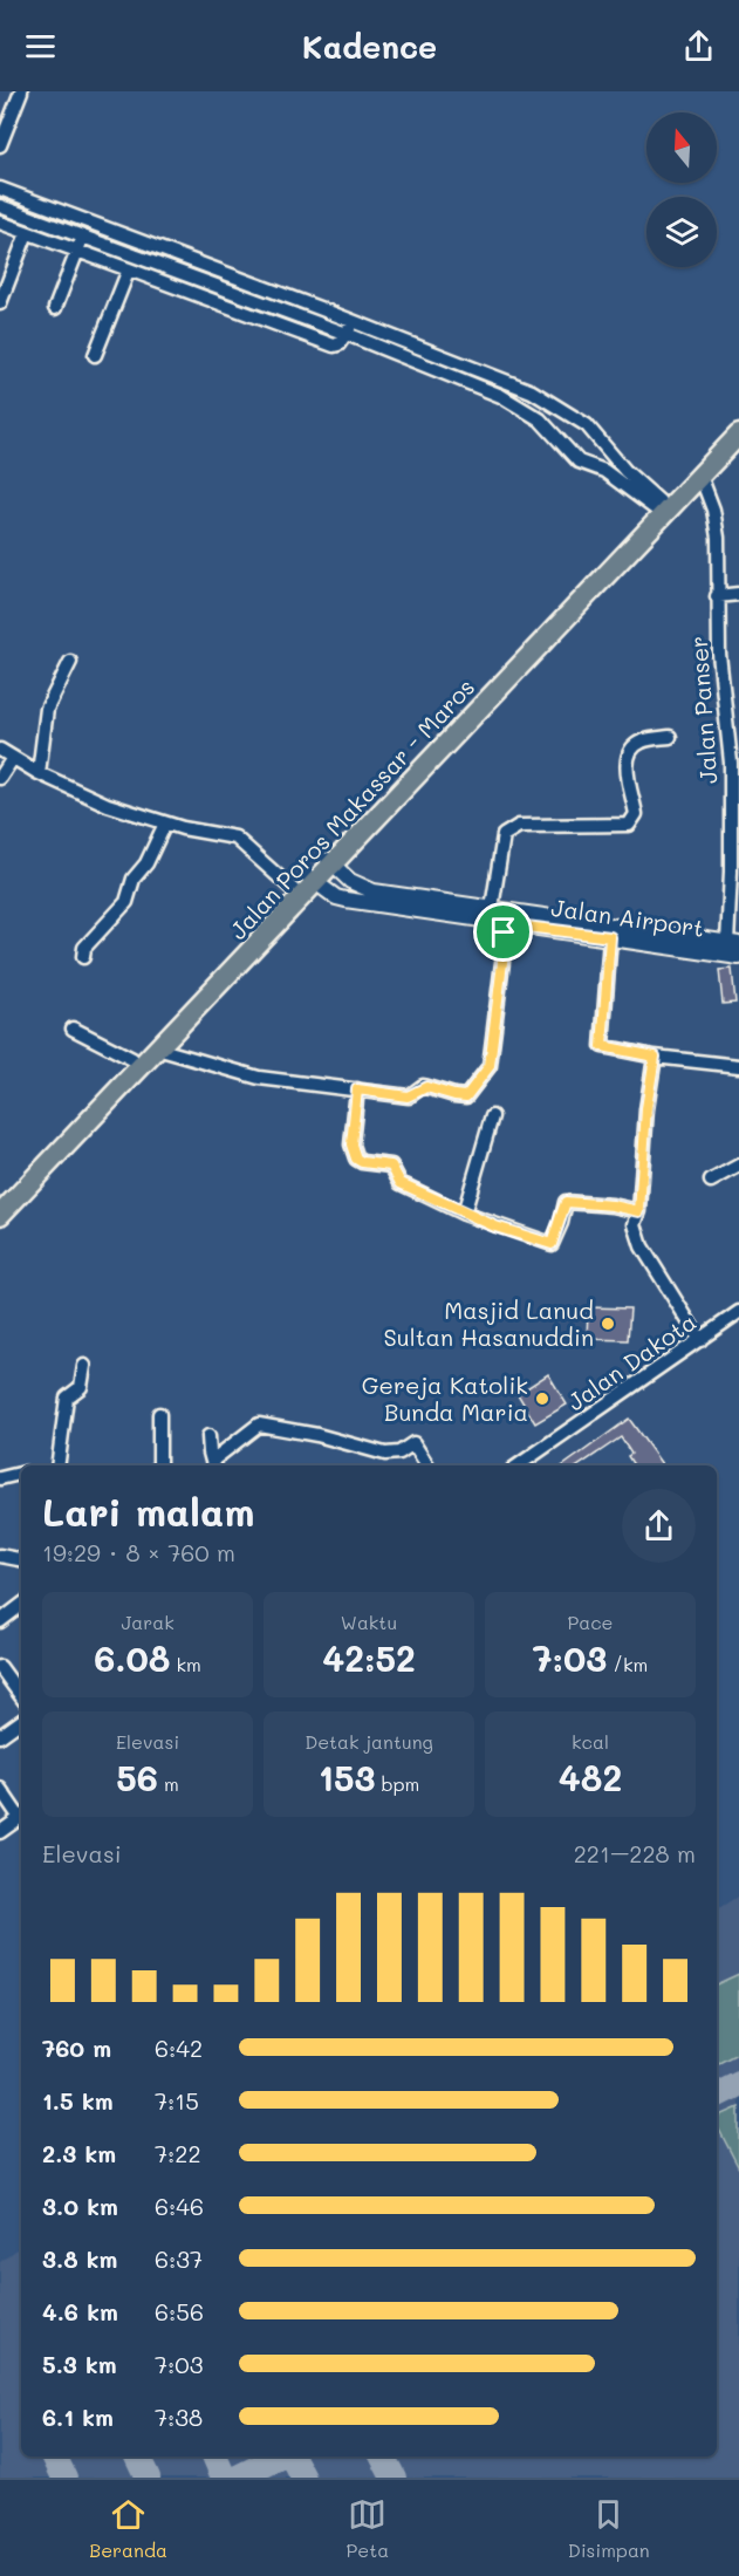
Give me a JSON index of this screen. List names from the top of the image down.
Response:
{
  "streets": {
    "highway": ["Jalan Poros Makassar - Maros"],
    "street": ["Jalan Panser", "Jalan Airport", "Jalan Dakota"]
  },
  "crossings": [
    ["Jalan Panser", "Jalan Poros Makassar - Maros"],
    ["Jalan Panser", "Jalan Airport"],
    ["Jalan Poros Makassar - Maros", "Jalan Airport"]
  ],
  "places": ["Masjid Lanud Sultan Hasanuddin", "Gereja Katolik Bunda Maria"],
  "north": "top",
  "page": {
    "header": "Kadence",
    "heading": ["Lari malam", "19:29 · 8 × 760 m"],
    "stats": [
      ["Jarak", "6.08 km"],
      ["Waktu", "42:52"],
      ["Pace", "7:03 /km"],
      ["Elevasi", "56 m"],
      ["Detak jantung", "153 bpm"],
      ["kcal", "482"]
    ],
    "chart": ["Elevasi", "221–228 m"],
    "list": [
      {
        "name": "760 m",
        "note": "6:42"
      },
      {
        "name": "1.5 km",
        "note": "7:15"
      },
      {
        "name": "2.3 km",
        "note": "7:22"
      },
      {
        "name": "3.0 km",
        "note": "6:46"
      },
      {
        "name": "3.8 km",
        "note": "6:37"
      },
      {
        "name": "4.6 km",
        "note": "6:56"
      },
      {
        "name": "5.3 km",
        "note": "7:03"
      },
      {
        "name": "6.1 km",
        "note": "7:38"
      }
    ],
    "tabs": ["Beranda", "Peta", "Disimpan"]
  }
}
